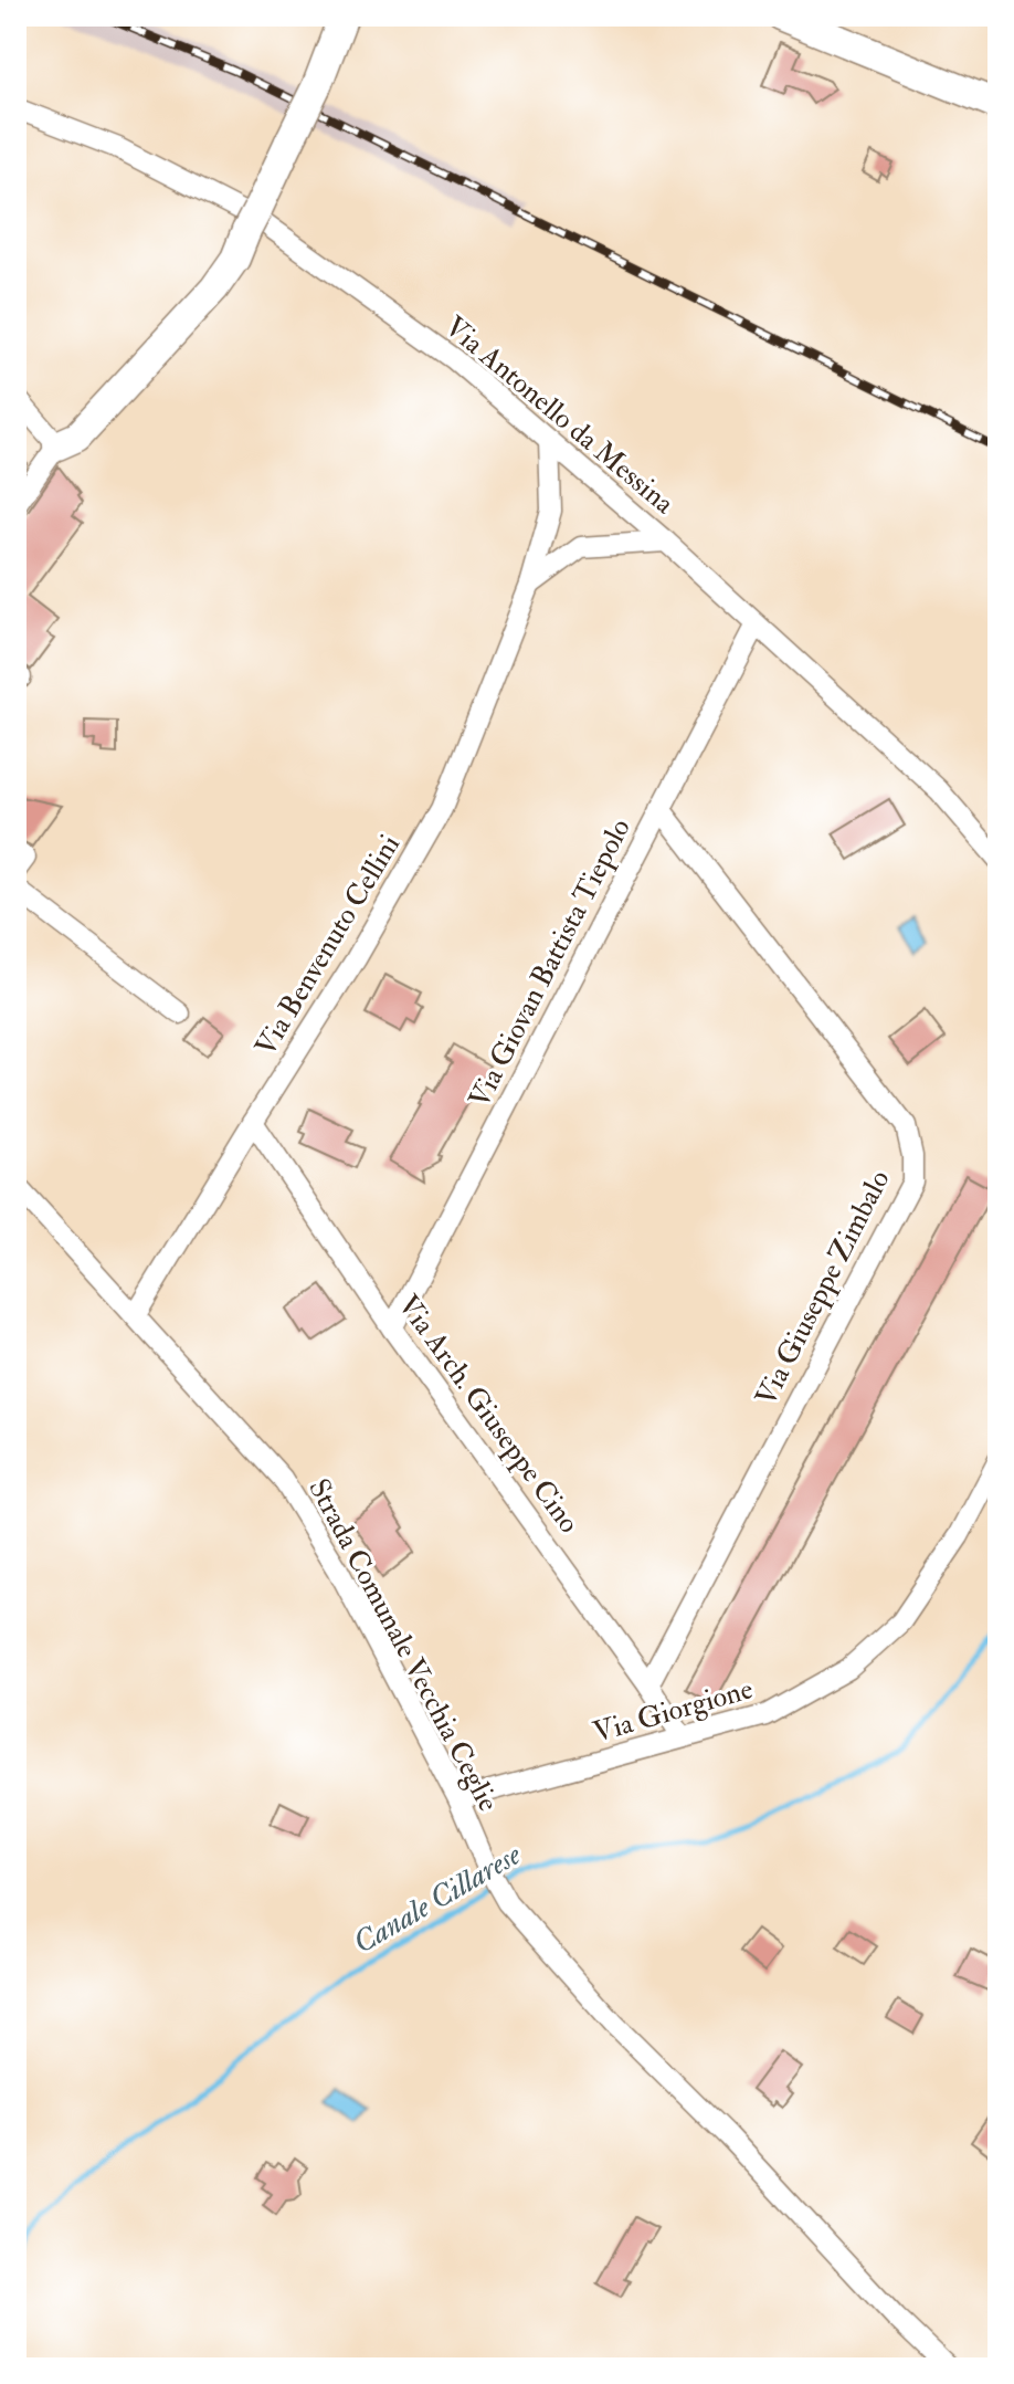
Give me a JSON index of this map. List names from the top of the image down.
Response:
{
  "streets": {
    "street": [
      "Via Antonello da Messina",
      "Via Benvenuto Cellini",
      "Via Giovan Battista Tiepolo",
      "Via Giuseppe Zimbalo",
      "Via Arch. Giuseppe Cino",
      "Strada Comunale Vecchia Ceglie",
      "Via Giorgione"
    ]
  },
  "crossings": [
    ["Via Antonello da Messina", "Via Benvenuto Cellini"],
    ["Via Antonello da Messina", "Via Giovan Battista Tiepolo"],
    ["Via Benvenuto Cellini", "Via Arch. Giuseppe Cino"],
    ["Via Benvenuto Cellini", "Strada Comunale Vecchia Ceglie"],
    ["Via Giovan Battista Tiepolo", "Via Giuseppe Zimbalo"],
    ["Via Giovan Battista Tiepolo", "Via Arch. Giuseppe Cino"],
    ["Via Giuseppe Zimbalo", "Via Arch. Giuseppe Cino"],
    ["Via Arch. Giuseppe Cino", "Via Giorgione"],
    ["Strada Comunale Vecchia Ceglie", "Via Giorgione"]
  ],
  "water": ["Canale Cillarese"]
}
